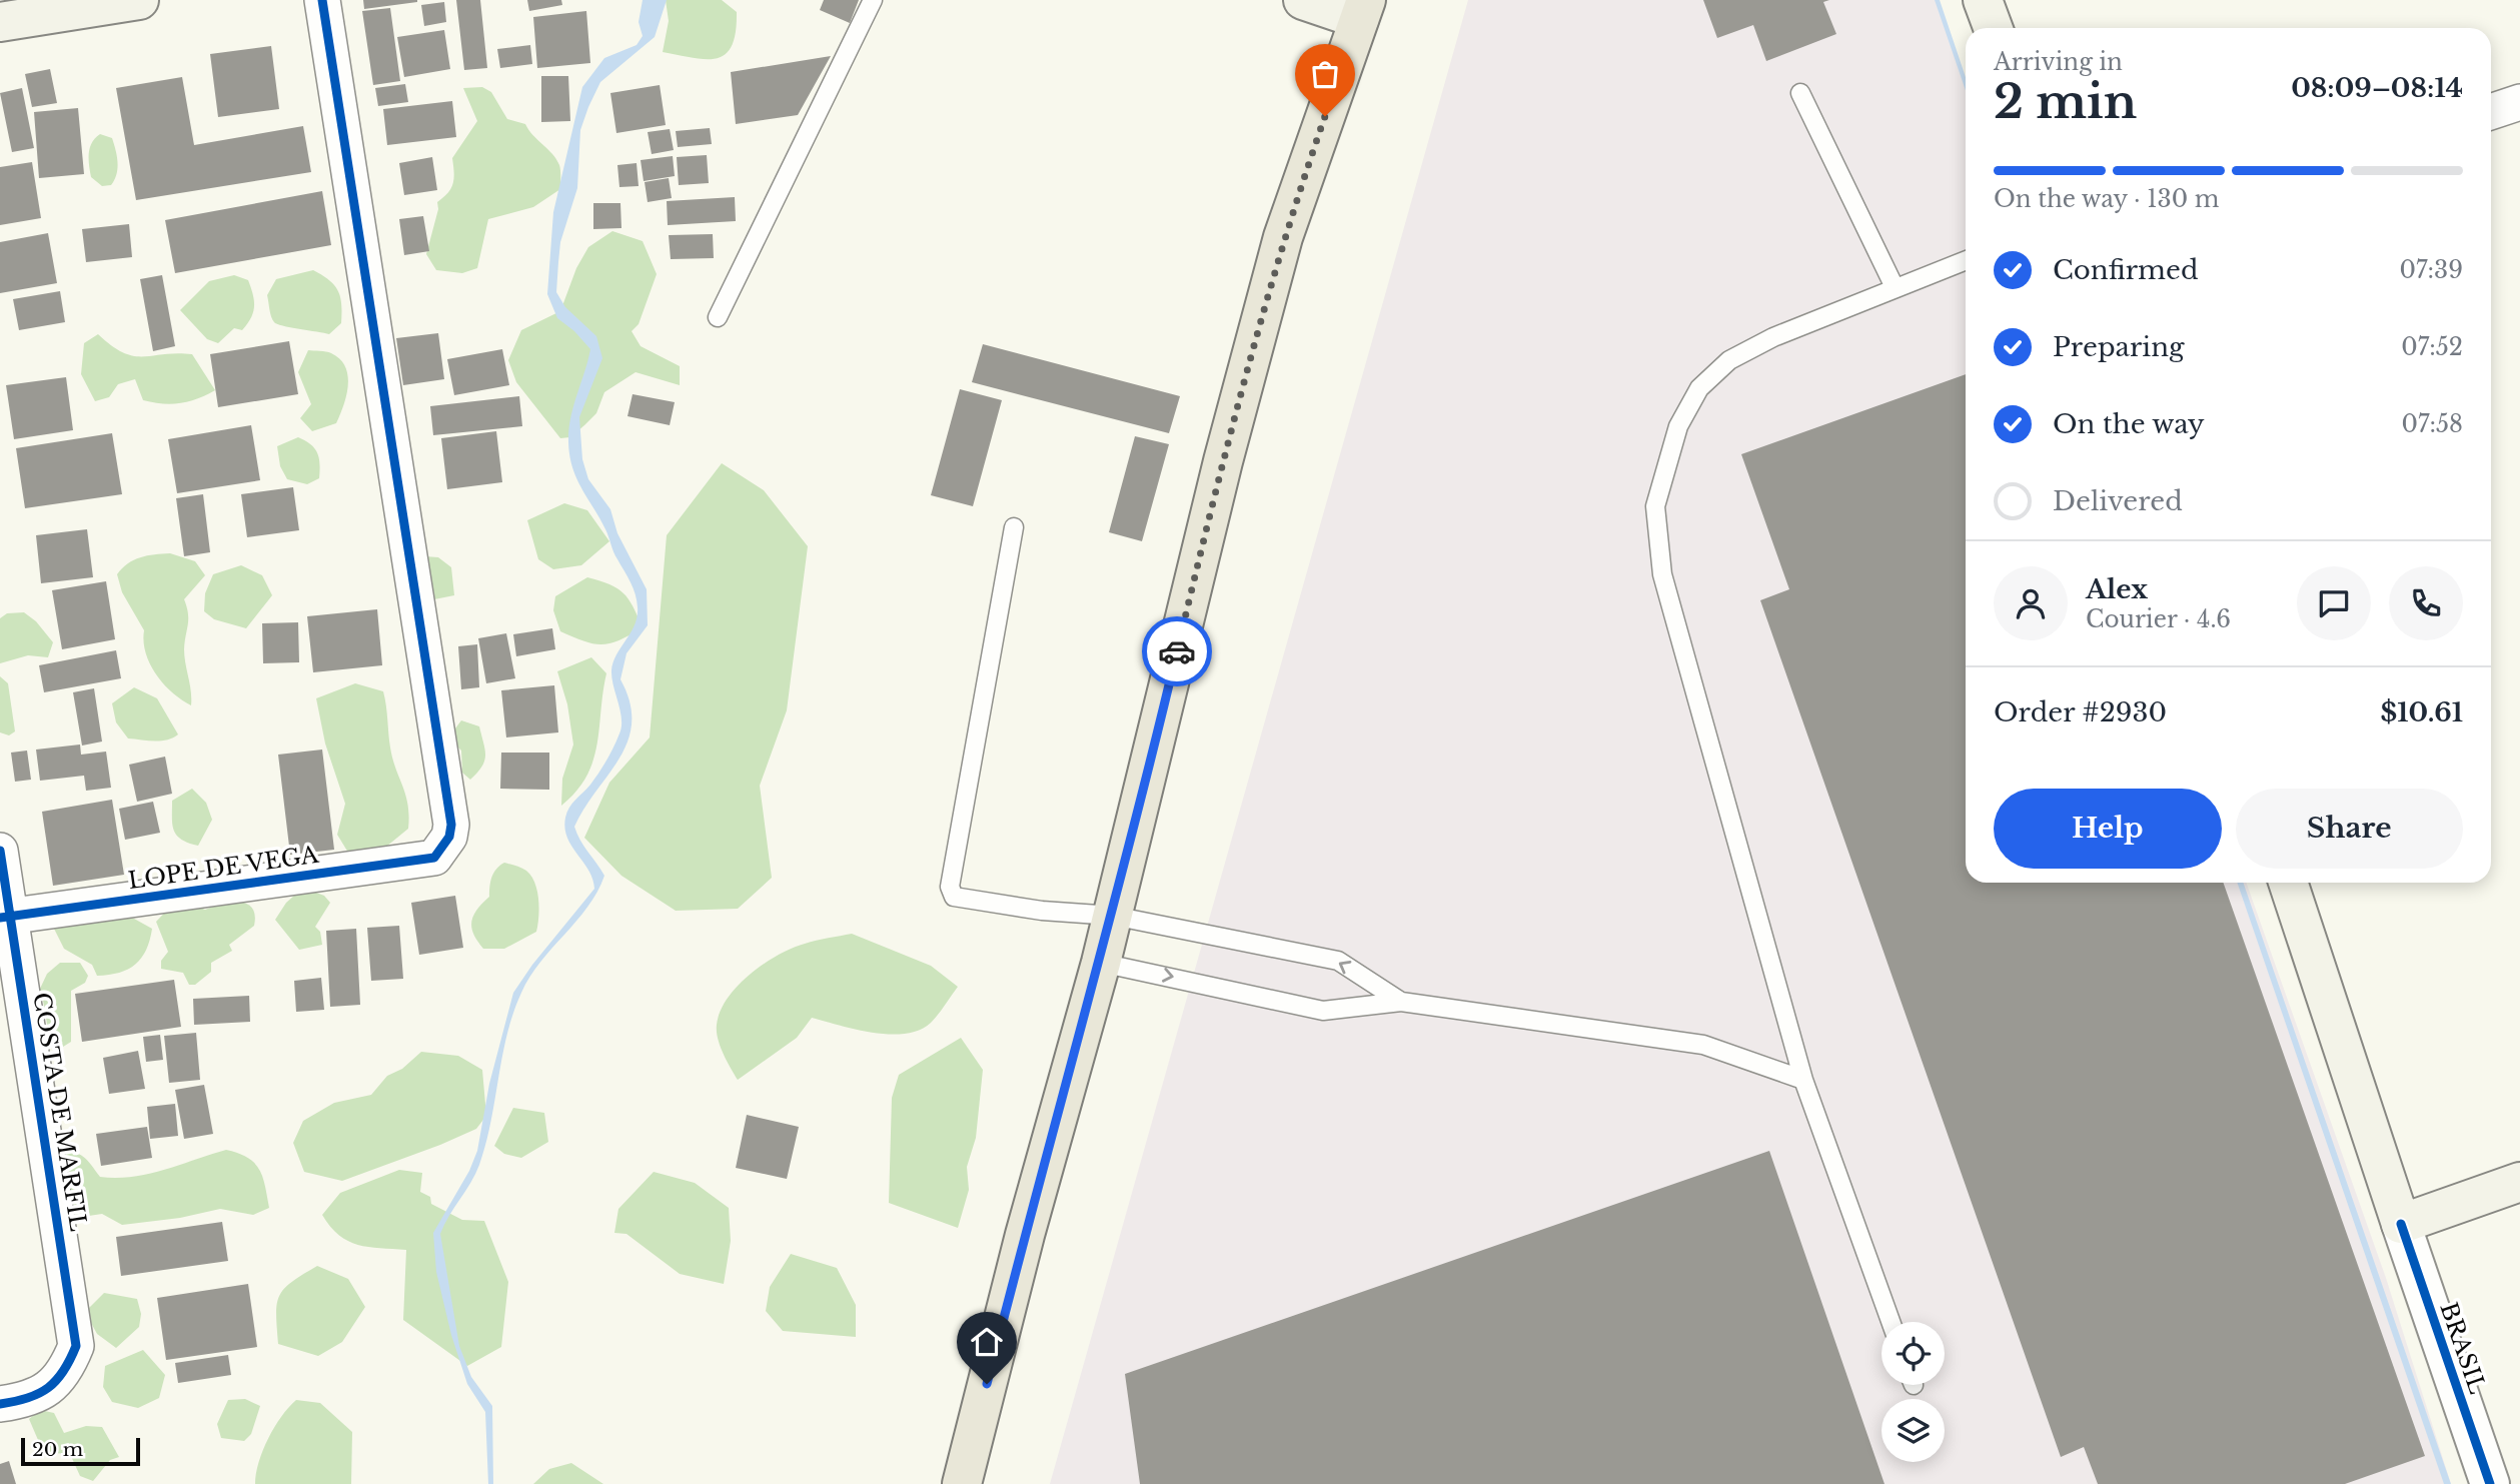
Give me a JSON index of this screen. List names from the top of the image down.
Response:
{
  "streets": {
    "main road": ["BRASIL"],
    "street": ["LOPE DE VEGA", "COSTA DE MARFIL"]
  },
  "crossings": [
    ["LOPE DE VEGA", "COSTA DE MARFIL"]
  ],
  "scale_bar": "20 m",
  "page": {
    "heading": ["2 min", "Arriving in", "08:09–08:14"],
    "panel": [
      "Alex",
      "Courier · 4.6",
      "Order #2930",
      "$10.61"
    ],
    "bar": "On the way · 130 m",
    "list": [
      ["Confirmed", "07:39"],
      ["Preparing", "07:52"],
      ["On the way", "07:58"],
      "Delivered"
    ],
    "buttons": ["Help", "Share"],
    "scale": "20 m"
  }
}
